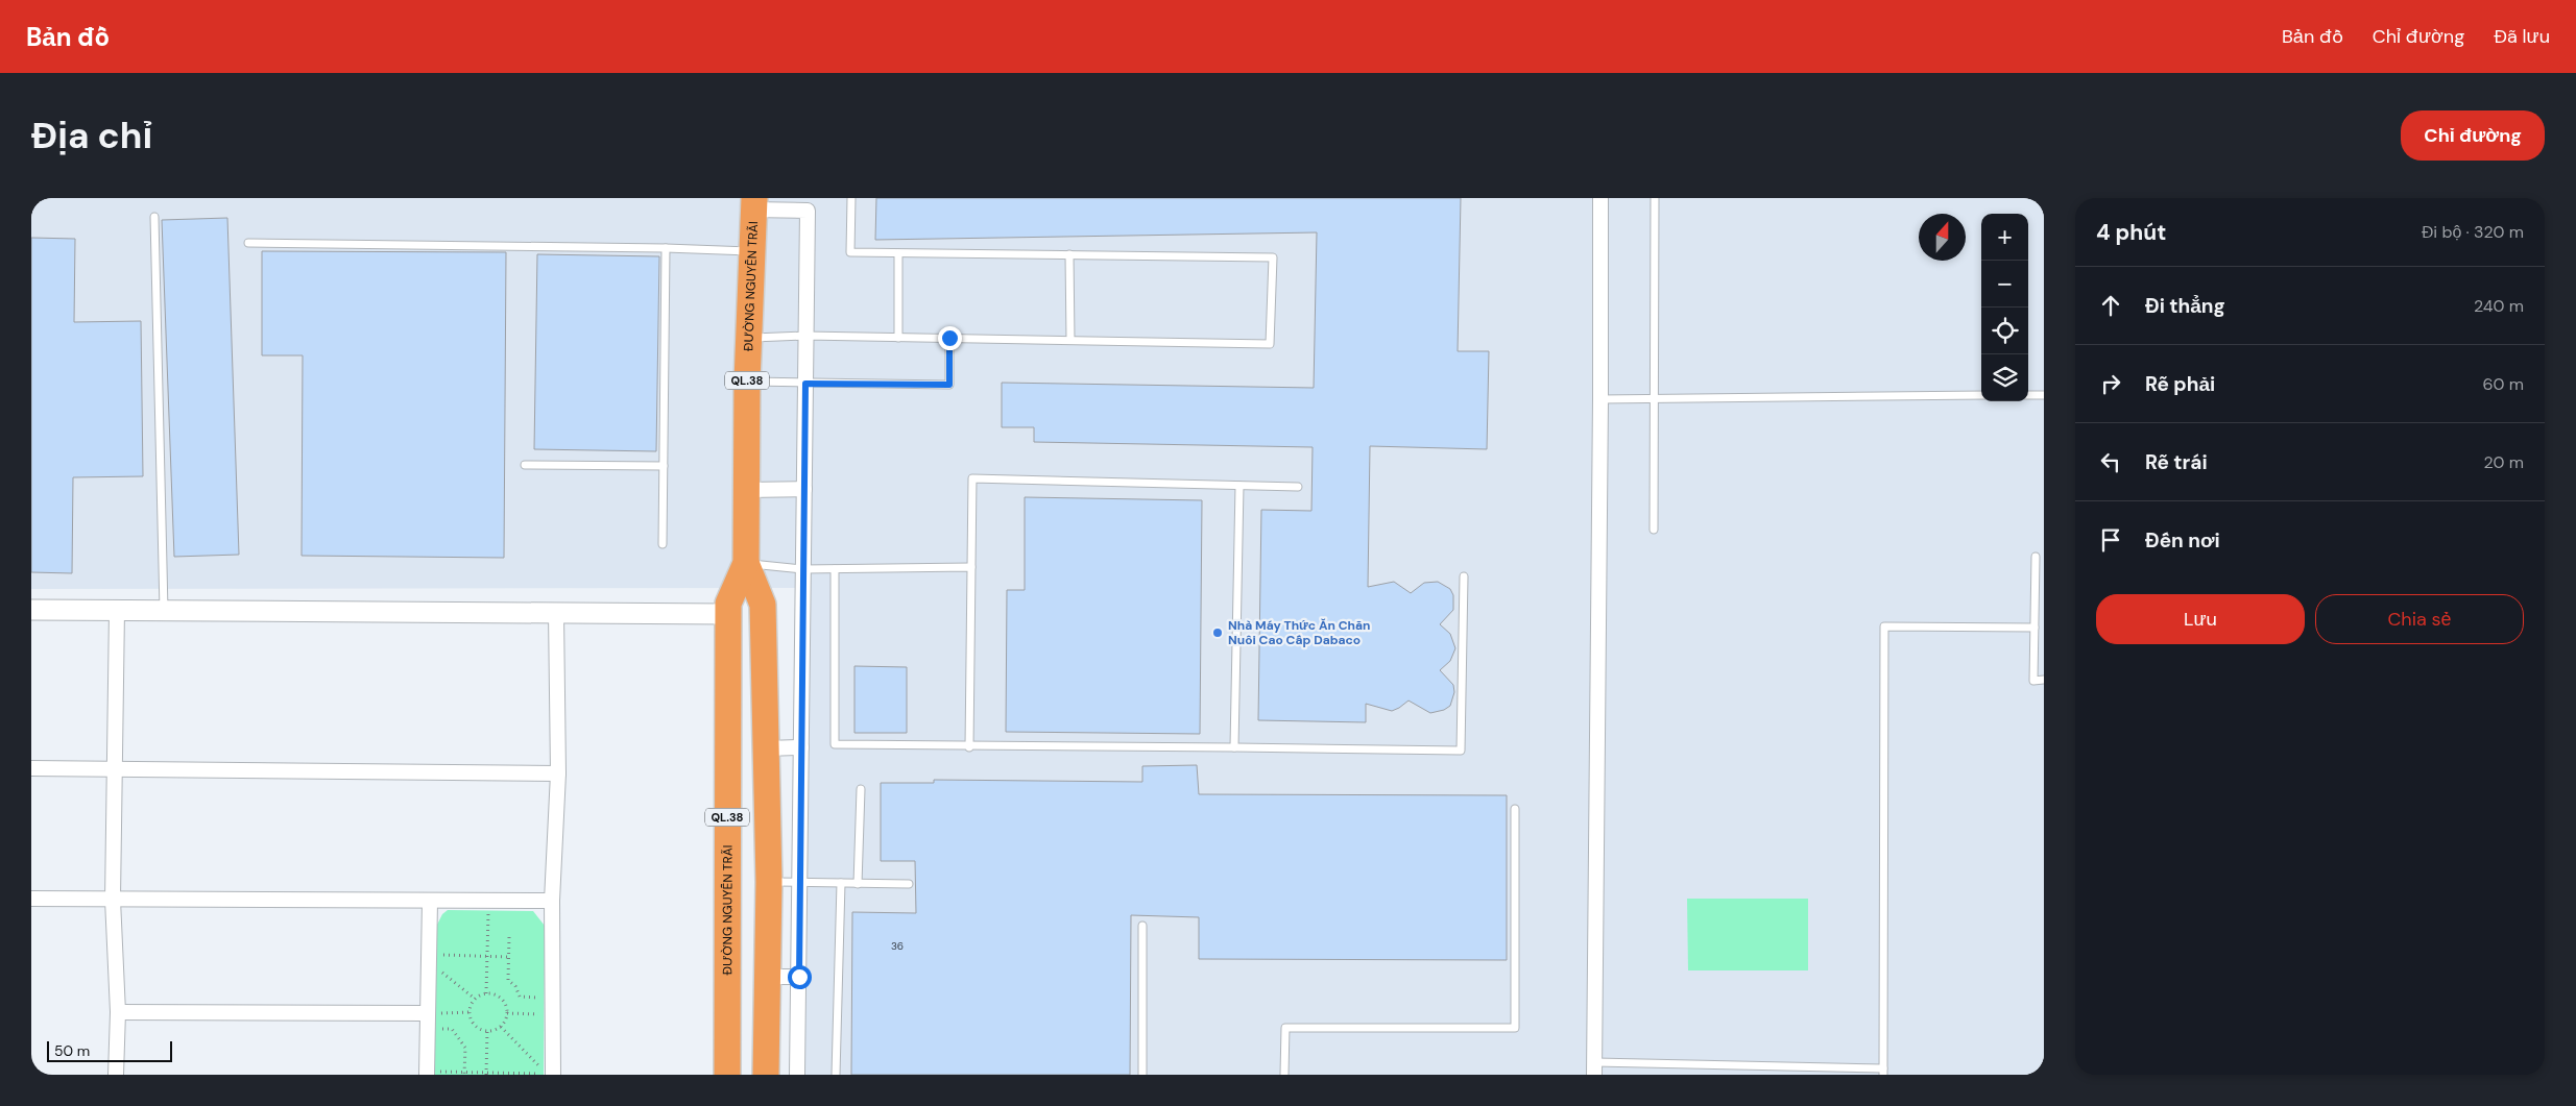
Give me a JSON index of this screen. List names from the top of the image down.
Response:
{
  "streets": {
    "highway": ["ĐƯỜNG NGUYỄN TRÃI", "QL.38"]
  },
  "places": ["Nhà Máy Thức Ăn Chăn Nuôi Cao Cấp Dabaco"],
  "house_numbers": ["36"],
  "scale_bar": "50 m",
  "north": "top",
  "page": {
    "header": "Bản đồ",
    "nav": ["Bản đồ", "Chỉ đường", "Đã lưu"],
    "buttons": [
      "Chỉ đường",
      ["Lưu", "Chia sẻ"]
    ],
    "title": "Địa chỉ",
    "heading": ["4 phút", "Đi bộ · 320 m"],
    "map_buttons": ["+", "−"],
    "list": [
      ["Đi thẳng", "240 m"],
      ["Rẽ phải", "60 m"],
      ["Rẽ trái", "20 m"],
      "Đến nơi"
    ],
    "scale": "50 m"
  }
}
